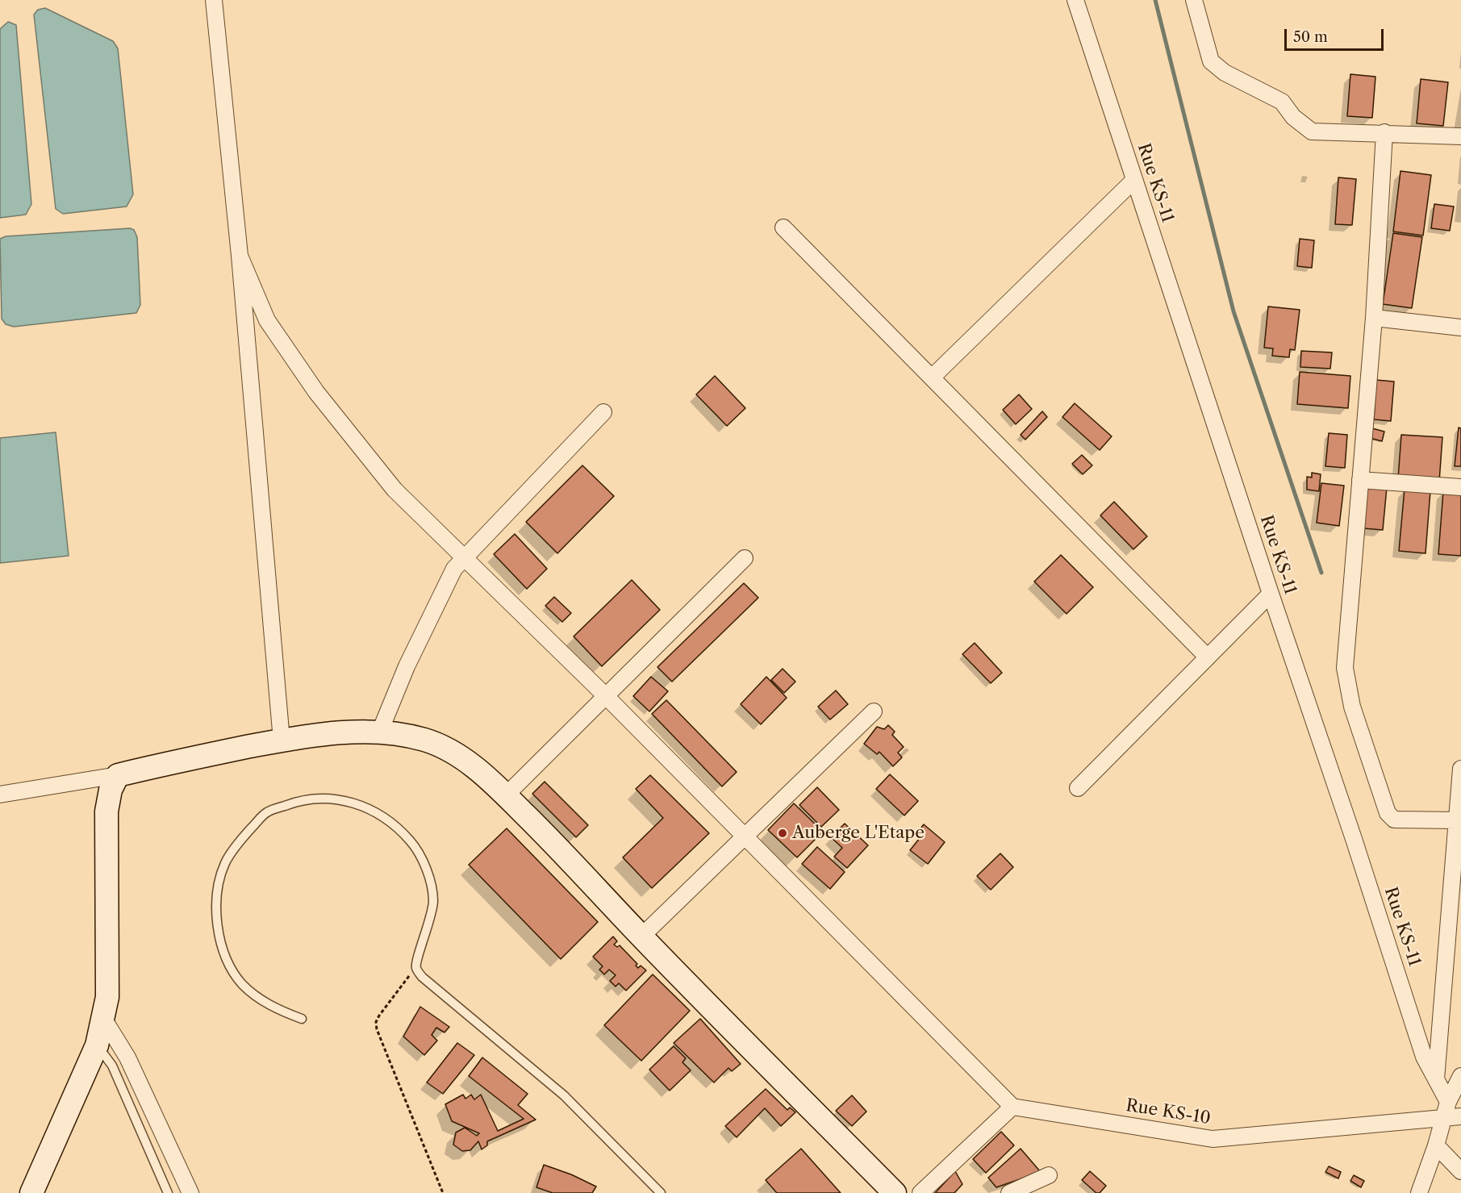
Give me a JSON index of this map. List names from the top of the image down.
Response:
{
  "streets": {
    "street": ["Rue KS-11", "Rue KS-10"]
  },
  "places": ["Auberge L'Etape"],
  "scale_bar": "50 m"
}
